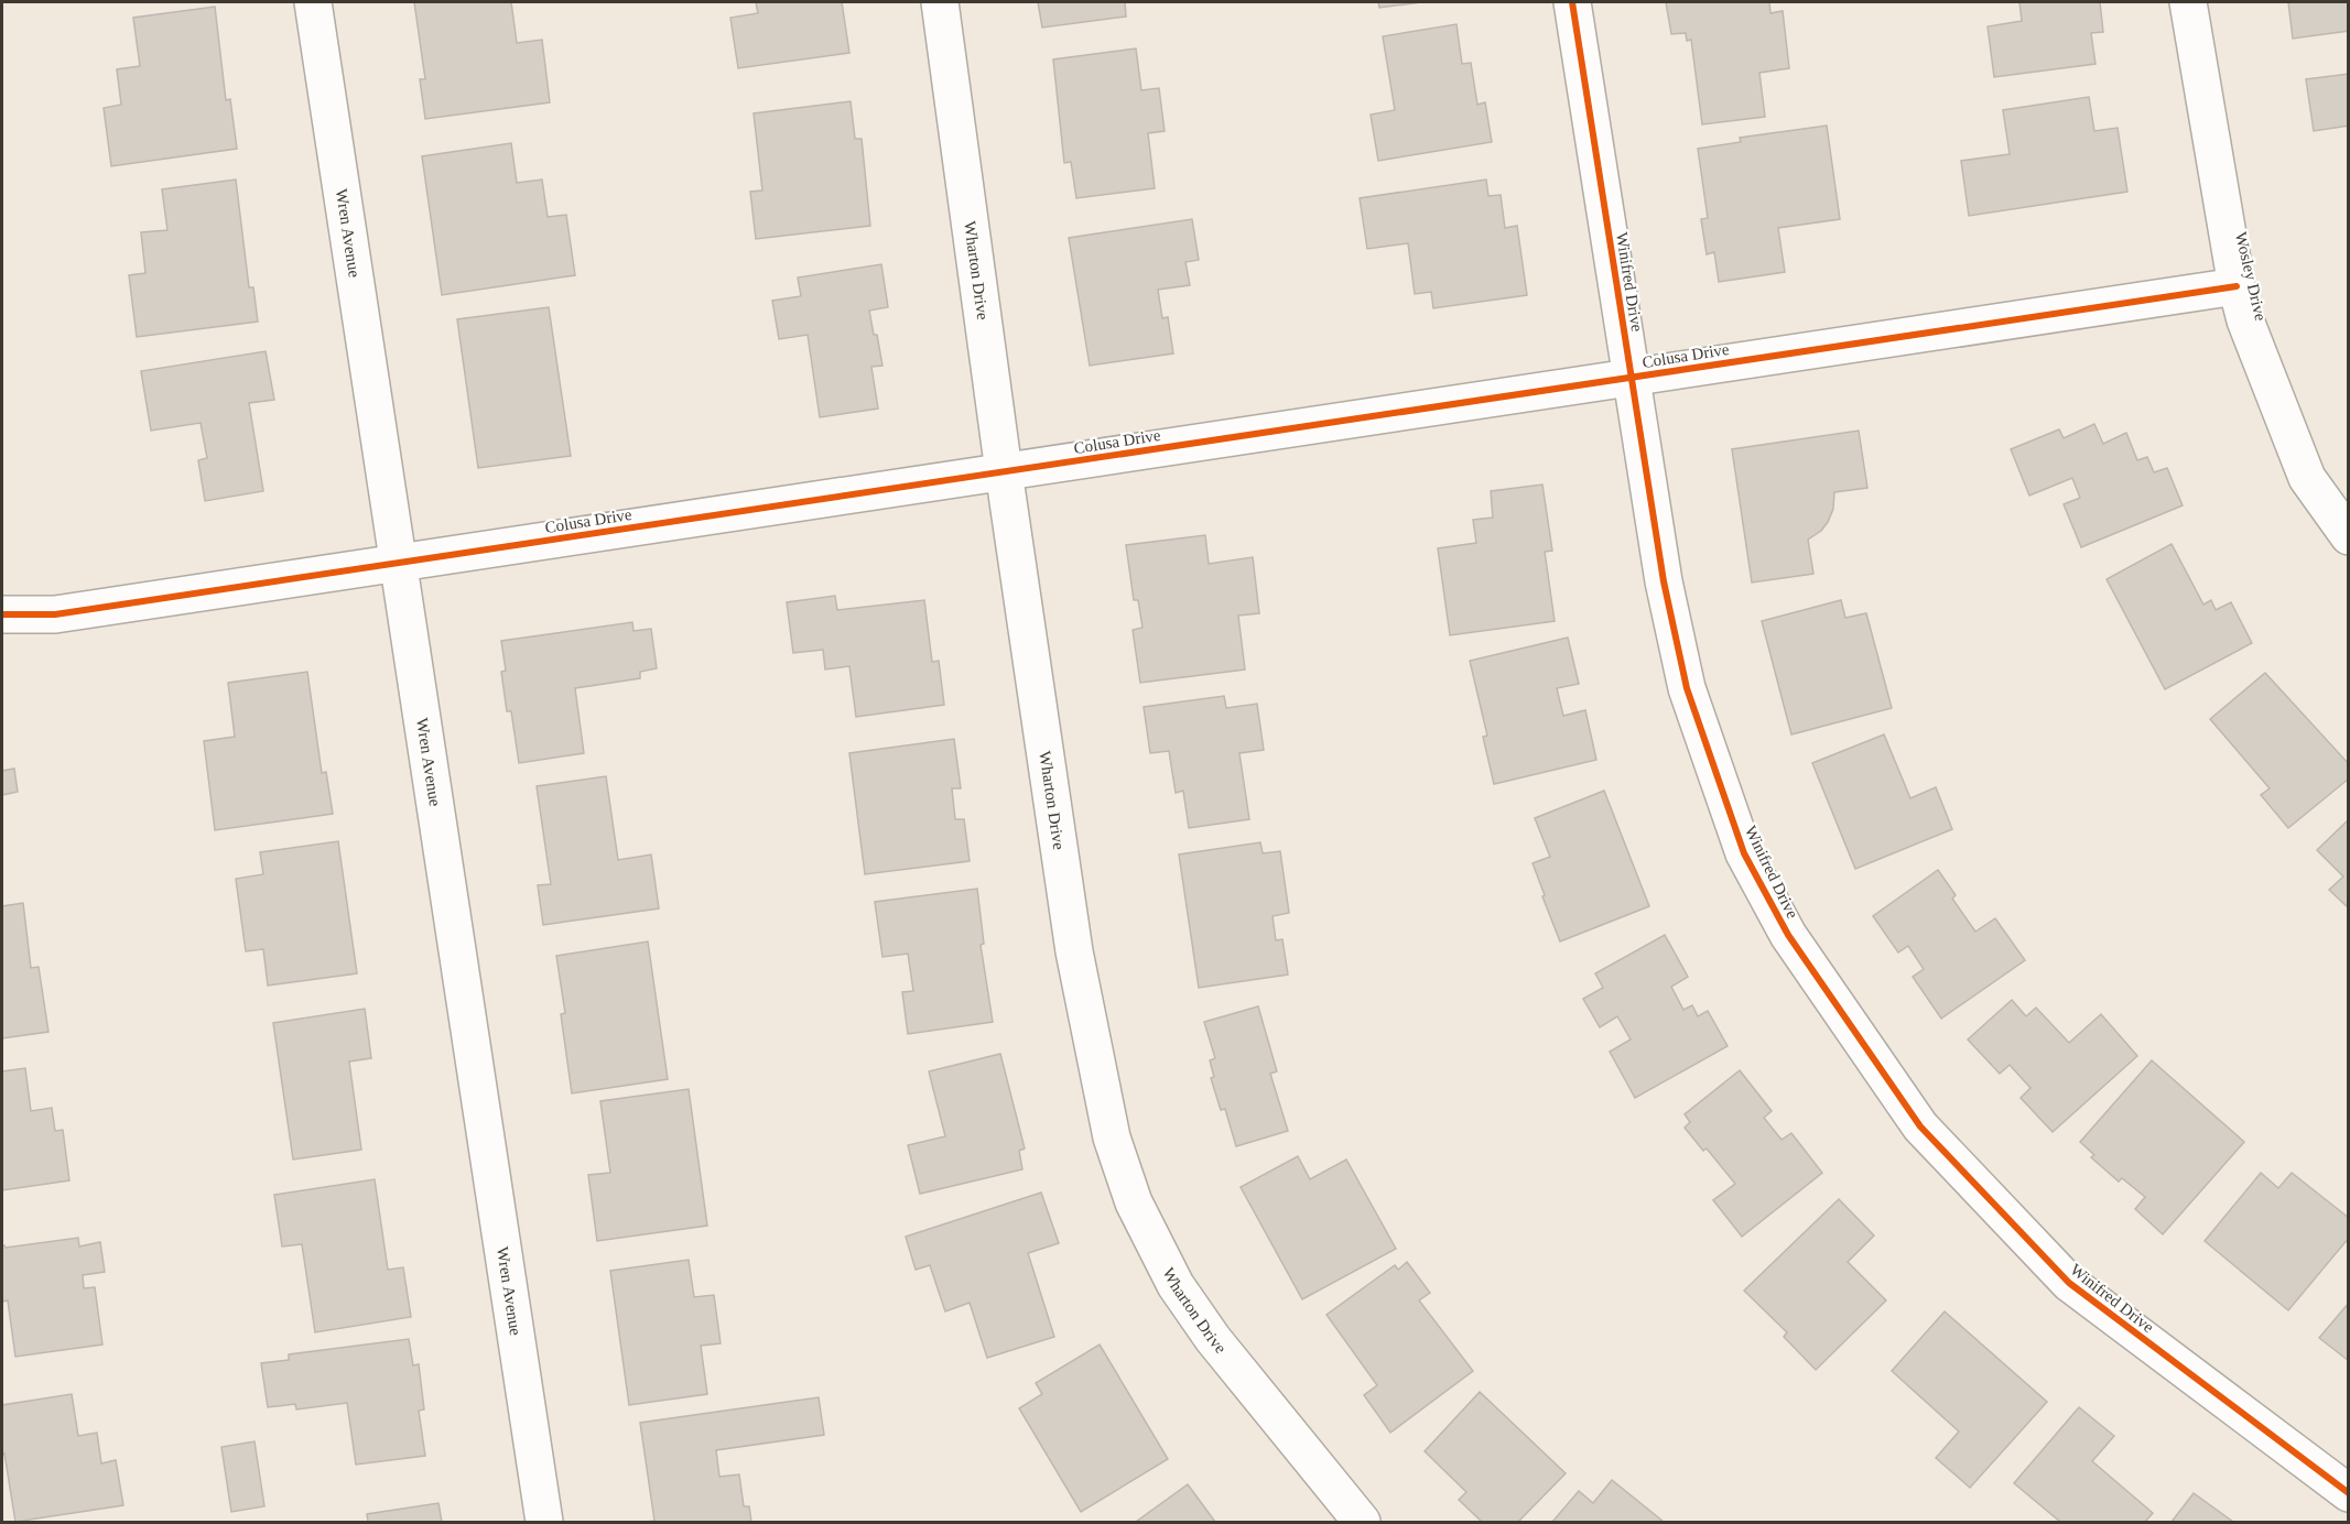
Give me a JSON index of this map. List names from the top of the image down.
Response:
{
  "streets": {
    "street": [
      "Wren Avenue",
      "Wharton Drive",
      "Wosley Drive",
      "Winifred Drive",
      "Colusa Drive"
    ]
  },
  "crossings": [
    ["Wren Avenue", "Colusa Drive"],
    ["Wharton Drive", "Colusa Drive"],
    ["Wosley Drive", "Colusa Drive"],
    ["Winifred Drive", "Colusa Drive"]
  ]
}
